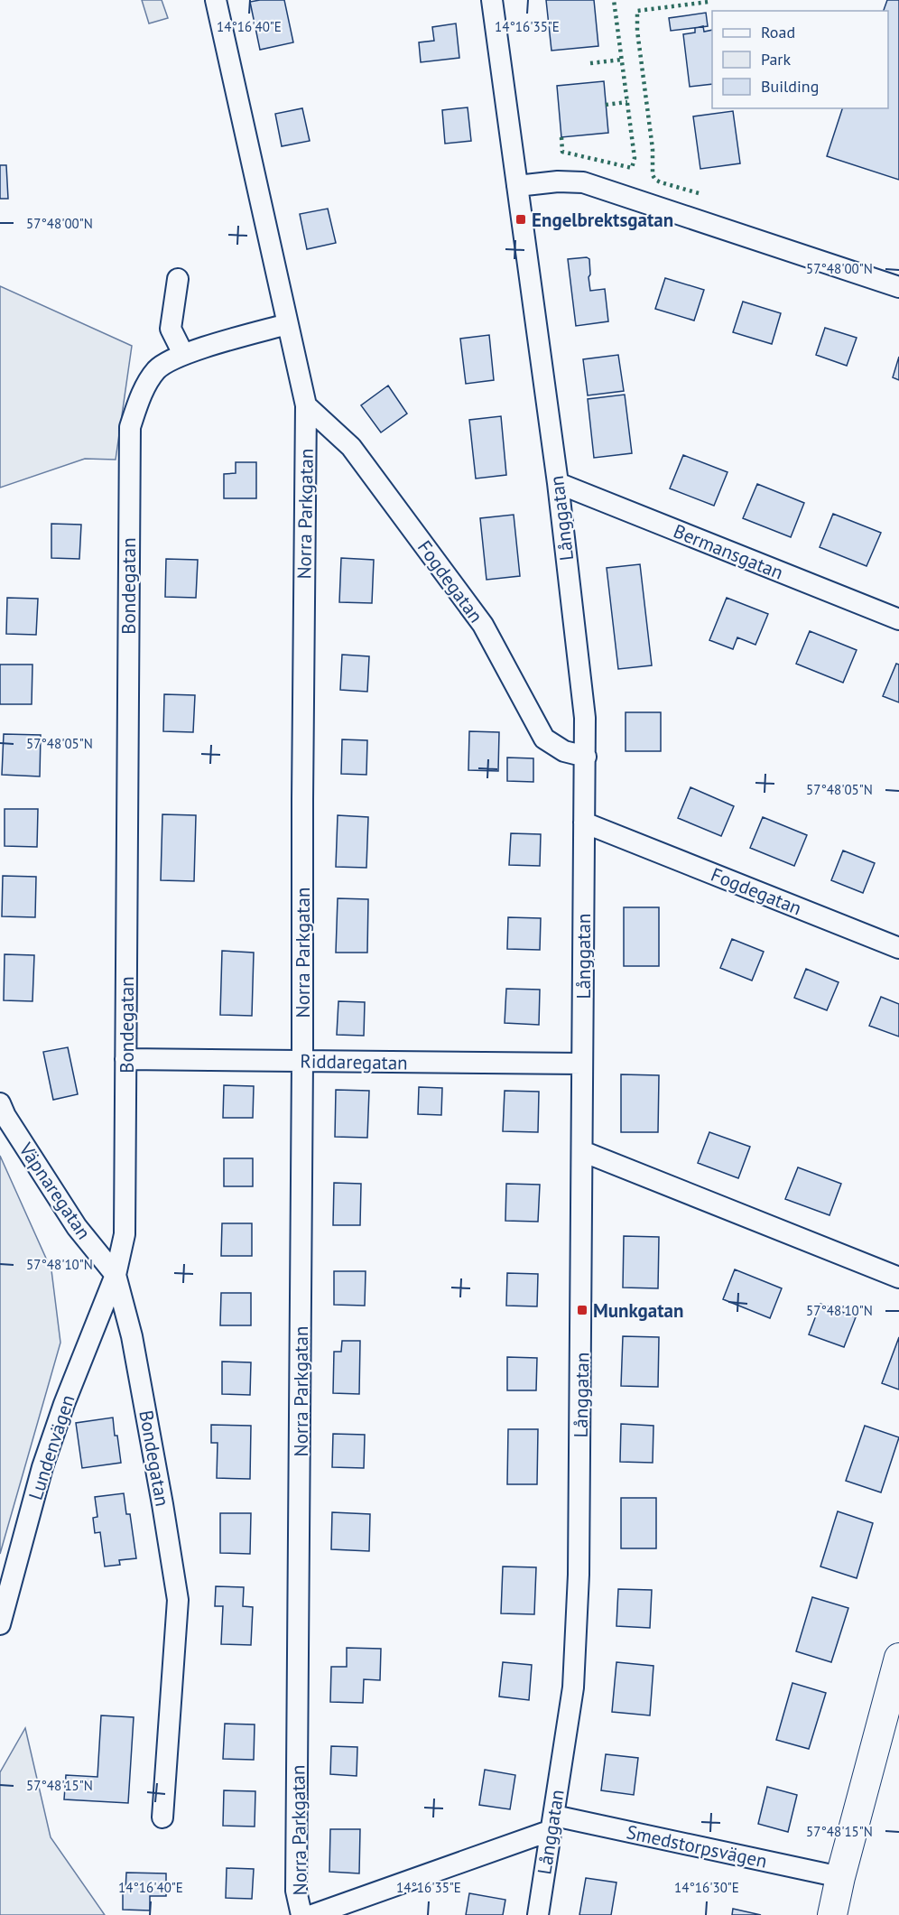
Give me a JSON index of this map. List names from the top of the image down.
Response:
{
  "streets": {
    "street": [
      "Norra Parkgatan",
      "Långgatan",
      "Bermansgatan",
      "Fogdegatan",
      "Bondegatan",
      "Riddaregatan",
      "Väpnaregatan",
      "Lundenvägen",
      "Smedstorpsvägen"
    ]
  },
  "crossings": [
    ["Norra Parkgatan", "Fogdegatan"],
    ["Norra Parkgatan", "Bondegatan"],
    ["Norra Parkgatan", "Riddaregatan"],
    ["Långgatan", "Bermansgatan"],
    ["Långgatan", "Fogdegatan"],
    ["Långgatan", "Riddaregatan"],
    ["Långgatan", "Smedstorpsvägen"],
    ["Bondegatan", "Riddaregatan"],
    ["Bondegatan", "Väpnaregatan"],
    ["Bondegatan", "Lundenvägen"],
    ["Väpnaregatan", "Lundenvägen"]
  ],
  "places": {
    "transit": ["Engelbrektsgatan", "Munkgatan"]
  },
  "legend": ["Road", "Park", "Building"],
  "coordinates": [
    "14°16'40\"E",
    "14°16'35\"E",
    "57°48'00\"N",
    "57°48'05\"N",
    "57°48'10\"N",
    "57°48'15\"N",
    "14°16'30\"E"
  ]
}
